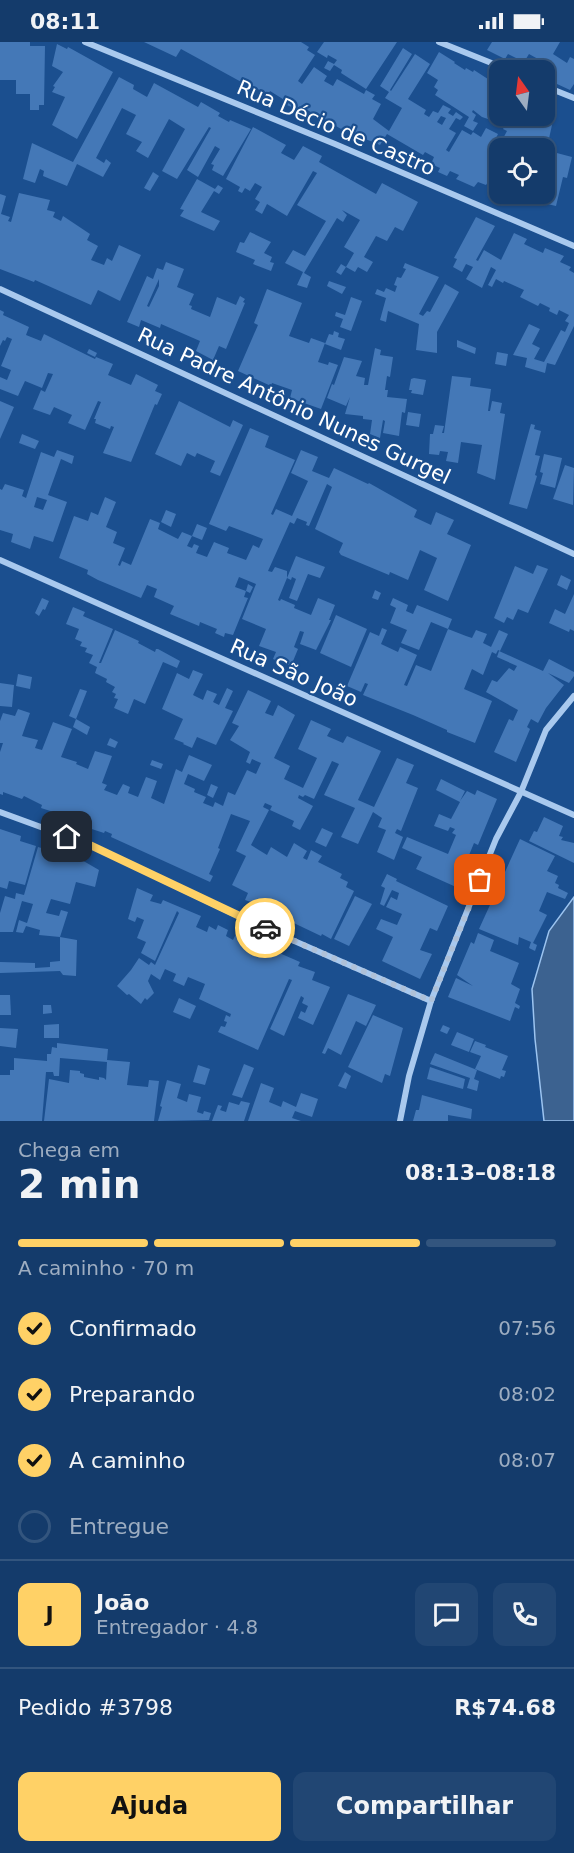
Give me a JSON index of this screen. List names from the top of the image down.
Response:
{
  "streets": {
    "street": ["Rua Décio de Castro", "Rua Padre Antônio Nunes Gurgel", "Rua São João"]
  },
  "north": "top",
  "page": {
    "status": "08:11",
    "heading": ["2 min", "Chega em", "08:13–08:18"],
    "panel": [
      "João",
      "Entregador · 4.8",
      "Pedido #3798",
      "R$74.68"
    ],
    "bar": "A caminho · 70 m",
    "list": [
      ["Confirmado", "07:56"],
      ["Preparando", "08:02"],
      ["A caminho", "08:07"],
      "Entregue"
    ],
    "round": "J",
    "buttons": ["Ajuda", "Compartilhar"]
  }
}
